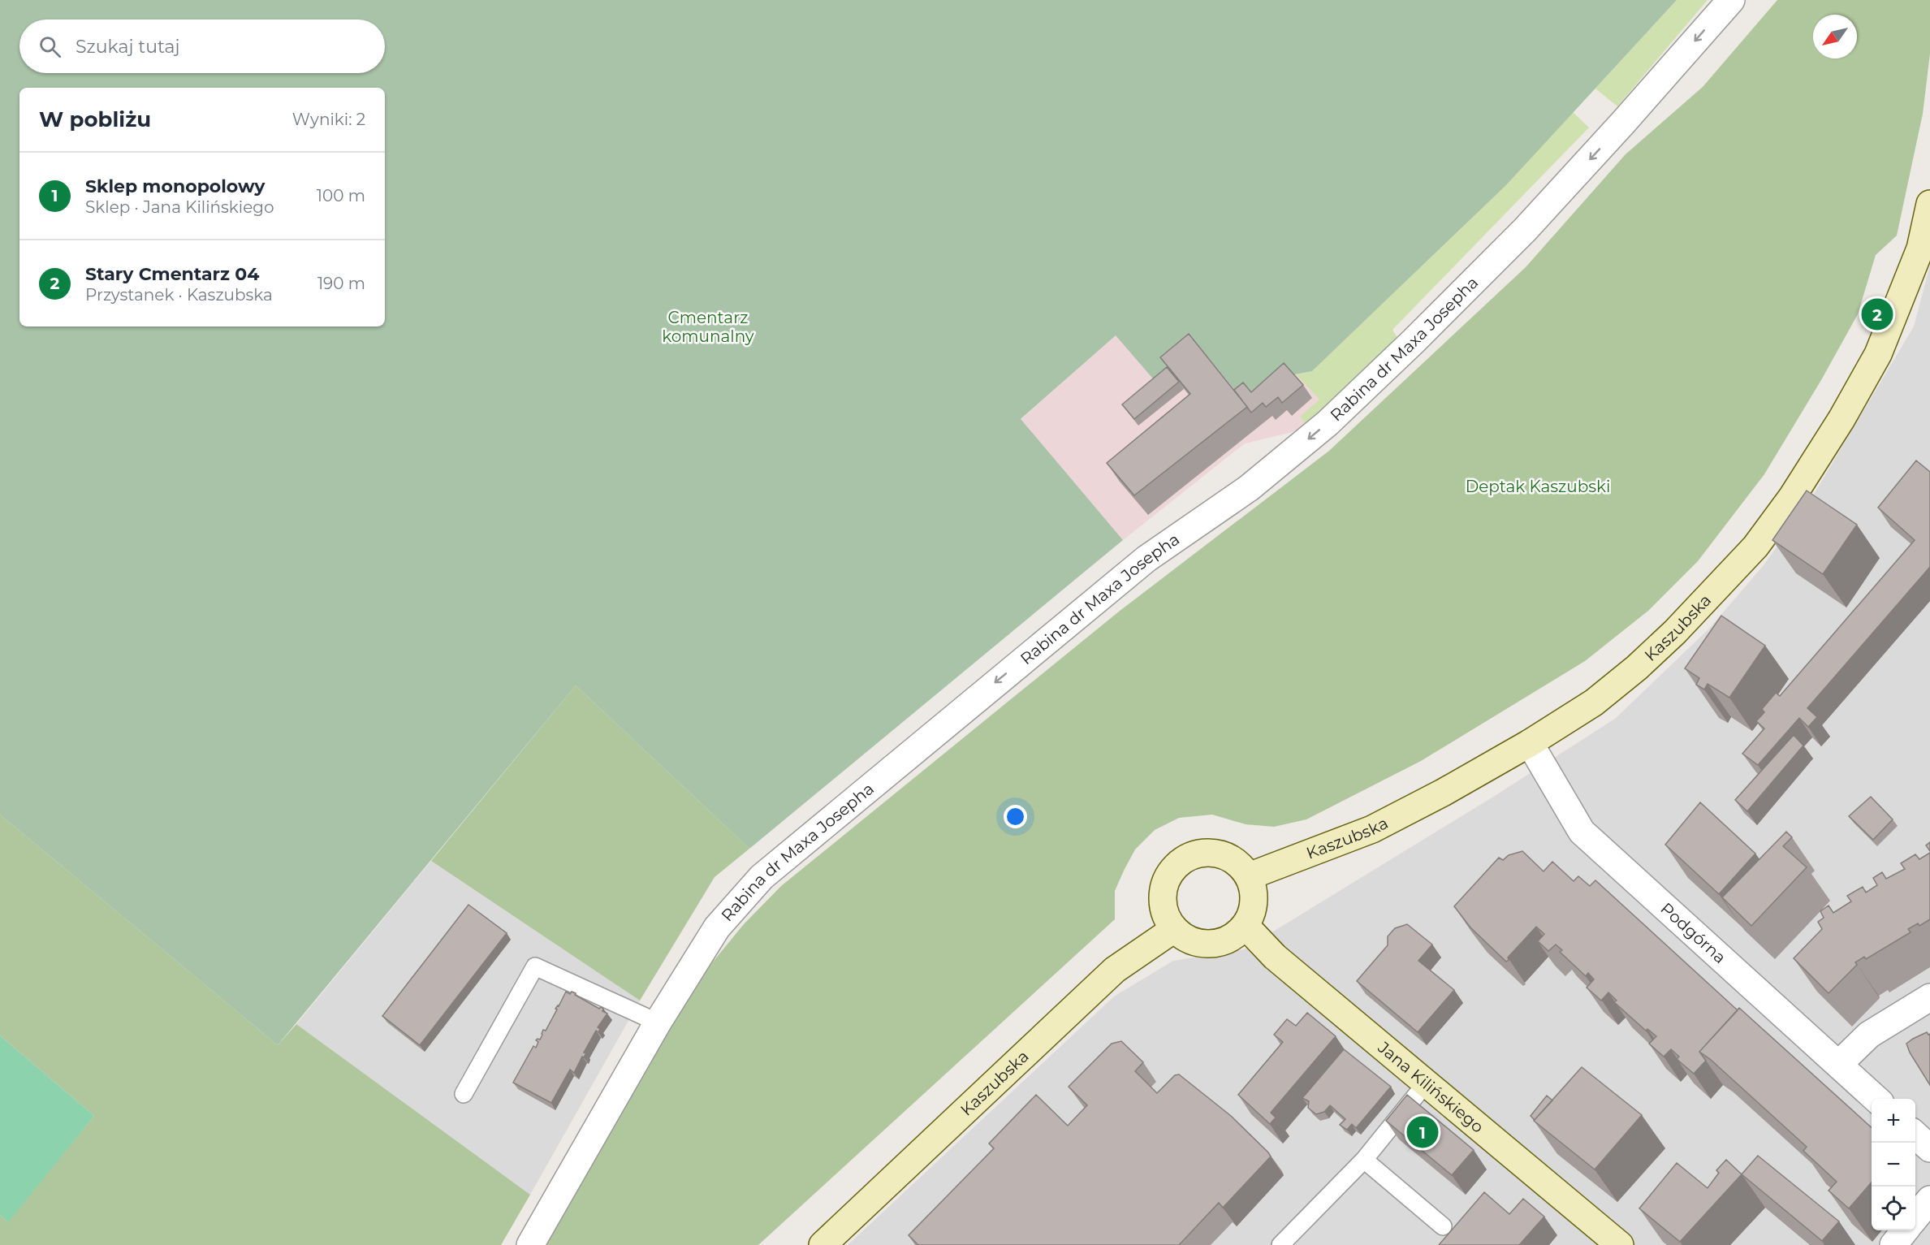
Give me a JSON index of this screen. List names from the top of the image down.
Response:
{
  "streets": {
    "main road": ["Kaszubska", "Jana Kilińskiego"],
    "street": ["Rabina dr Maxa Josepha", "Podgórna"]
  },
  "crossings": [
    ["Kaszubska", "Podgórna"],
    ["Kaszubska", "Jana Kilińskiego"]
  ],
  "one_way": ["Rabina dr Maxa Josepha"],
  "parks": ["Cmentarz komunalny", "Deptak Kaszubski"],
  "north": "bottom left",
  "page": {
    "search": "Szukaj tutaj",
    "heading": ["W pobliżu", "Wyniki: 2"],
    "list": [
      {
        "mark": "1",
        "name": "Sklep monopolowy",
        "note": "Sklep · Jana Kilińskiego",
        "value": "100 m"
      },
      {
        "mark": "2",
        "name": "Stary Cmentarz 04",
        "note": "Przystanek · Kaszubska",
        "value": "190 m"
      }
    ],
    "pins": ["2", "1"],
    "map_buttons": ["+", "−"]
  }
}
